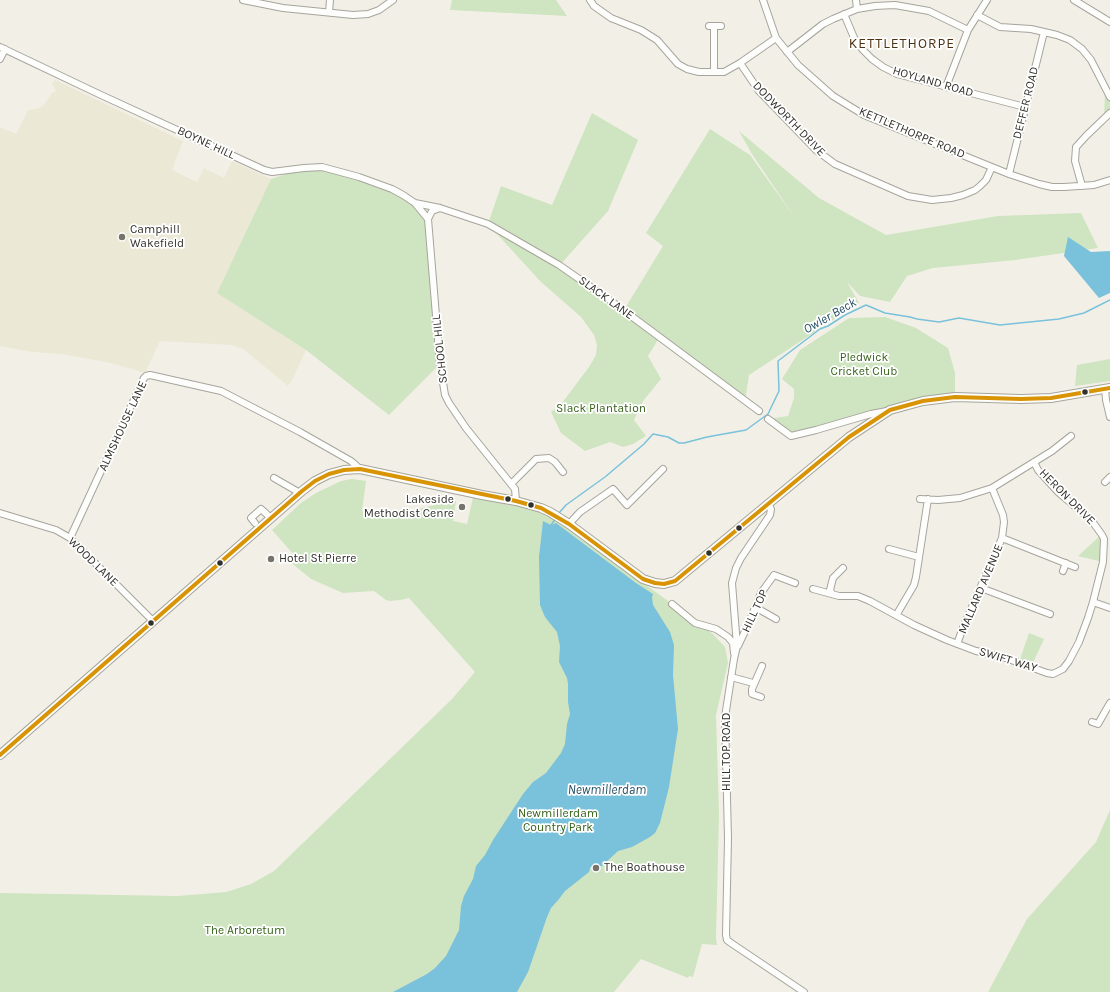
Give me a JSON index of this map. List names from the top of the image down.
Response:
{
  "streets": {
    "street": [
      "HOYLAND ROAD",
      "DEFFER ROAD",
      "DODWORTH DRIVE",
      "KETTLETHORPE ROAD",
      "BOYNE HILL",
      "SLACK LANE",
      "SCHOOL HILL",
      "ALMSHOUSE LANE",
      "HERON DRIVE",
      "WOOD LANE",
      "MALLARD AVENUE",
      "HILL TOP",
      "SWIFT WAY",
      "HILL TOP ROAD"
    ]
  },
  "crossings": [
    ["HOYLAND ROAD", "DEFFER ROAD"],
    ["DEFFER ROAD", "KETTLETHORPE ROAD"],
    ["DODWORTH DRIVE", "KETTLETHORPE ROAD"],
    ["BOYNE HILL", "SLACK LANE"],
    ["ALMSHOUSE LANE", "WOOD LANE"],
    ["HERON DRIVE", "MALLARD AVENUE"],
    ["HERON DRIVE", "SWIFT WAY"],
    ["MALLARD AVENUE", "SWIFT WAY"],
    ["HILL TOP", "HILL TOP ROAD"]
  ],
  "districts": ["KETTLETHORPE"],
  "water": ["Owler Beck", "Newmillerdam"],
  "parks": [
    "Pledwick Cricket Club",
    "Slack Plantation",
    "Newmillerdam Country Park",
    "The Arboretum"
  ],
  "places": [
    "Camphill Wakefield",
    "Lakeside Methodist Cenre",
    "Hotel St Pierre",
    "The Boathouse"
  ]
}
